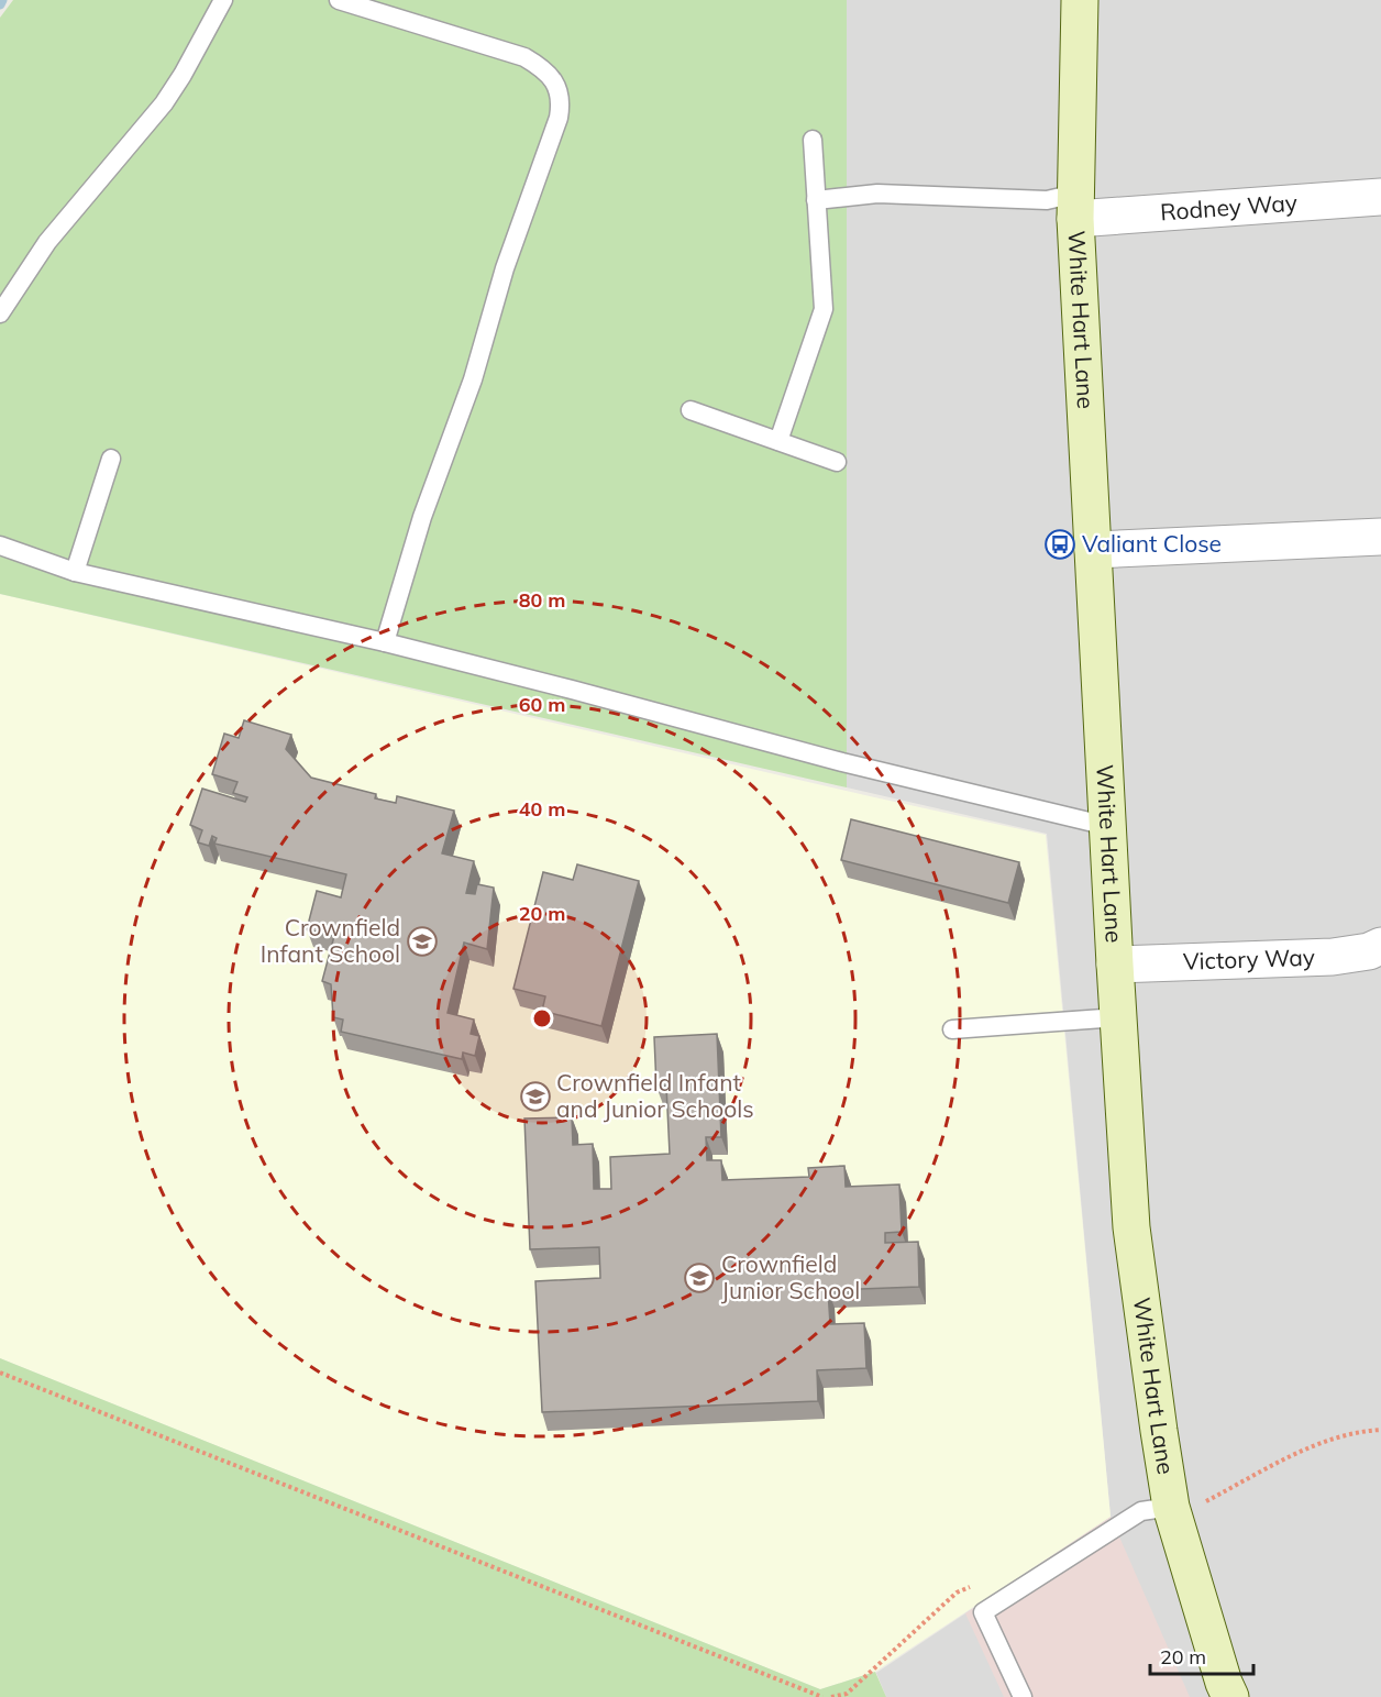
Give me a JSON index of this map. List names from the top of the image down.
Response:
{
  "streets": {
    "street": ["Rodney Way", "White Hart Lane", "Victory Way"]
  },
  "crossings": [
    ["Rodney Way", "White Hart Lane"],
    ["White Hart Lane", "Victory Way"]
  ],
  "places": {
    "bus stop": ["Valiant Close"],
    "school or university": ["Crownfield Infant School", "Crownfield Infant and Junior Schools", "Crownfield Junior School"]
  },
  "scale_bar": "20 m",
  "rings": [
    "80 m",
    "60 m",
    "40 m",
    "20 m"
  ]
}
